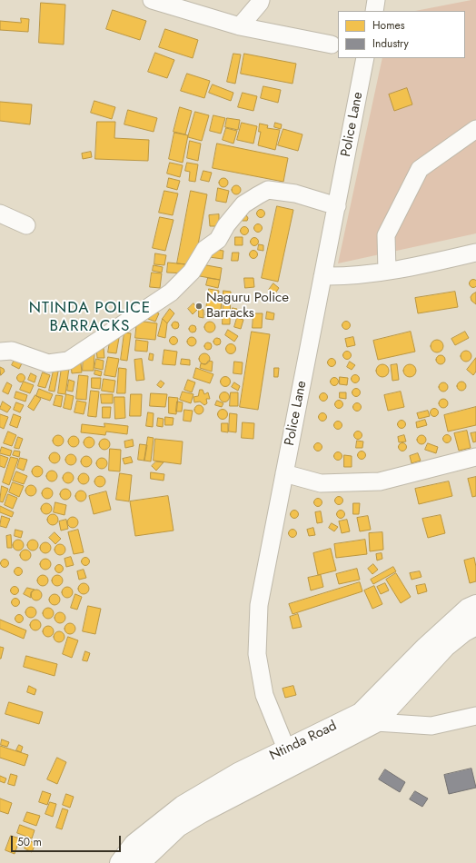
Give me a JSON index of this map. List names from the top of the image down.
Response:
{
  "streets": {
    "main road": ["Ntinda Road"],
    "street": ["Police Lane"]
  },
  "crossings": [
    ["Police Lane", "Ntinda Road"]
  ],
  "districts": ["NTINDA POLICE BARRACKS"],
  "places": ["Naguru Police Barracks"],
  "legend": ["Homes", "Industry"],
  "scale_bar": "50 m"
}
